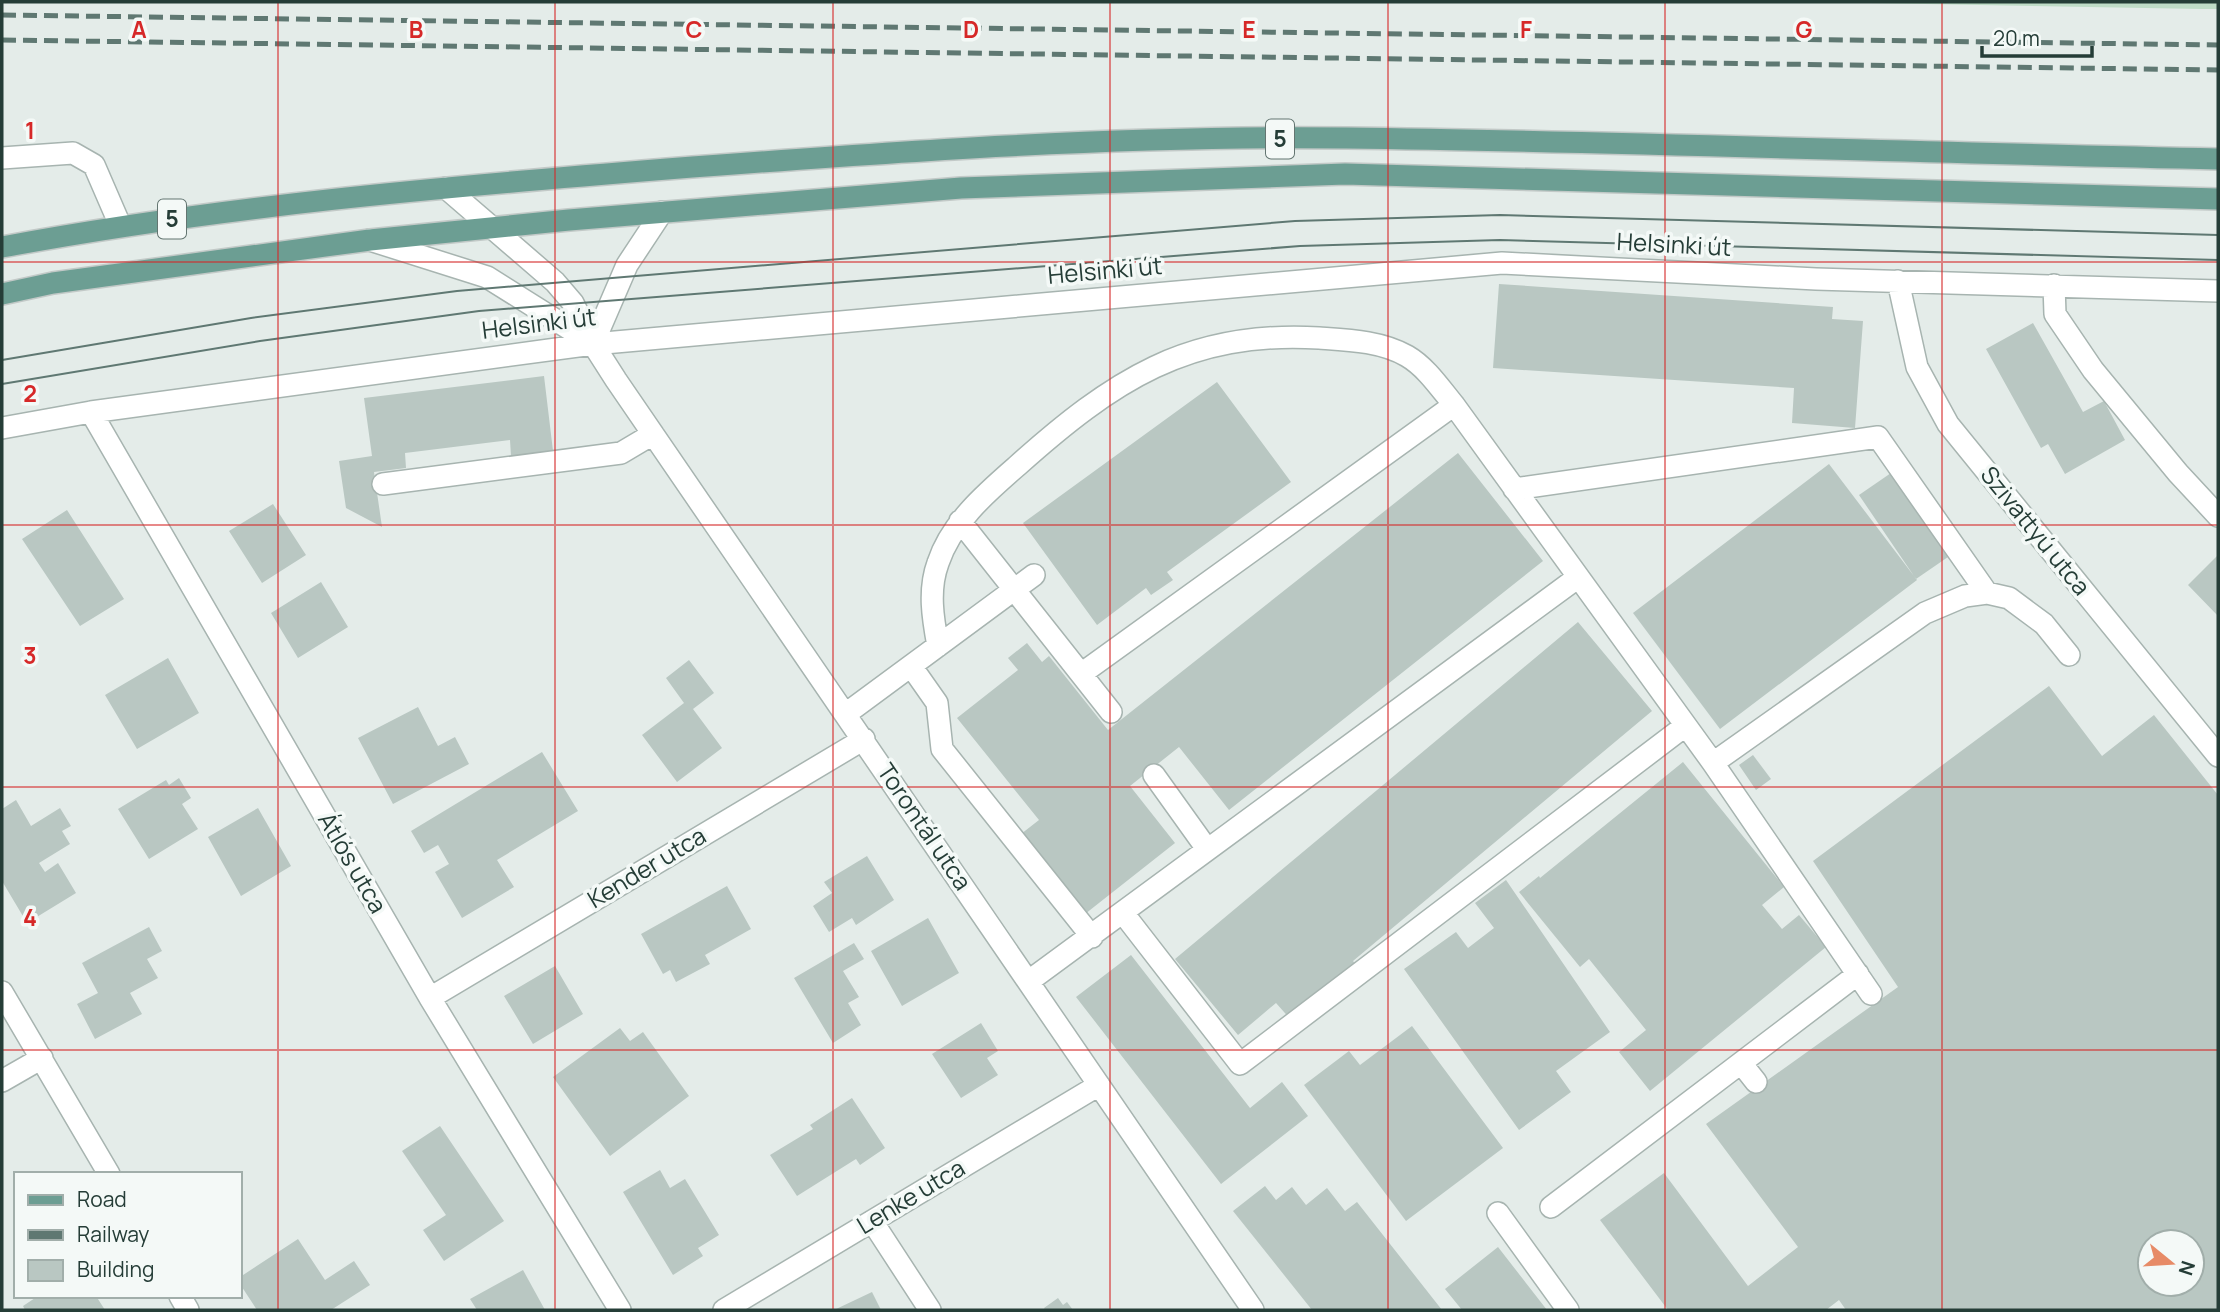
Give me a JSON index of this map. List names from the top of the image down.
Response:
{
  "streets": {
    "main road": ["5"],
    "street": [
      "Helsinki út",
      "Szivattyú utca",
      "Torontál utca",
      "Átlós utca",
      "Kender utca",
      "Lenke utca"
    ]
  },
  "crossings": [
    ["5", "Torontál utca"],
    ["Helsinki út", "Szivattyú utca"],
    ["Helsinki út", "Torontál utca"],
    ["Helsinki út", "Átlós utca"],
    ["Torontál utca", "Kender utca"],
    ["Torontál utca", "Lenke utca"],
    ["Átlós utca", "Kender utca"]
  ],
  "legend": ["Road", "Railway", "Building"],
  "scale_bar": "20 m",
  "north": "right",
  "grid": {
    "columns": [
      "A",
      "B",
      "C",
      "D",
      "E",
      "F",
      "G"
    ],
    "rows": [
      "1",
      "2",
      "3",
      "4"
    ]
  }
}
